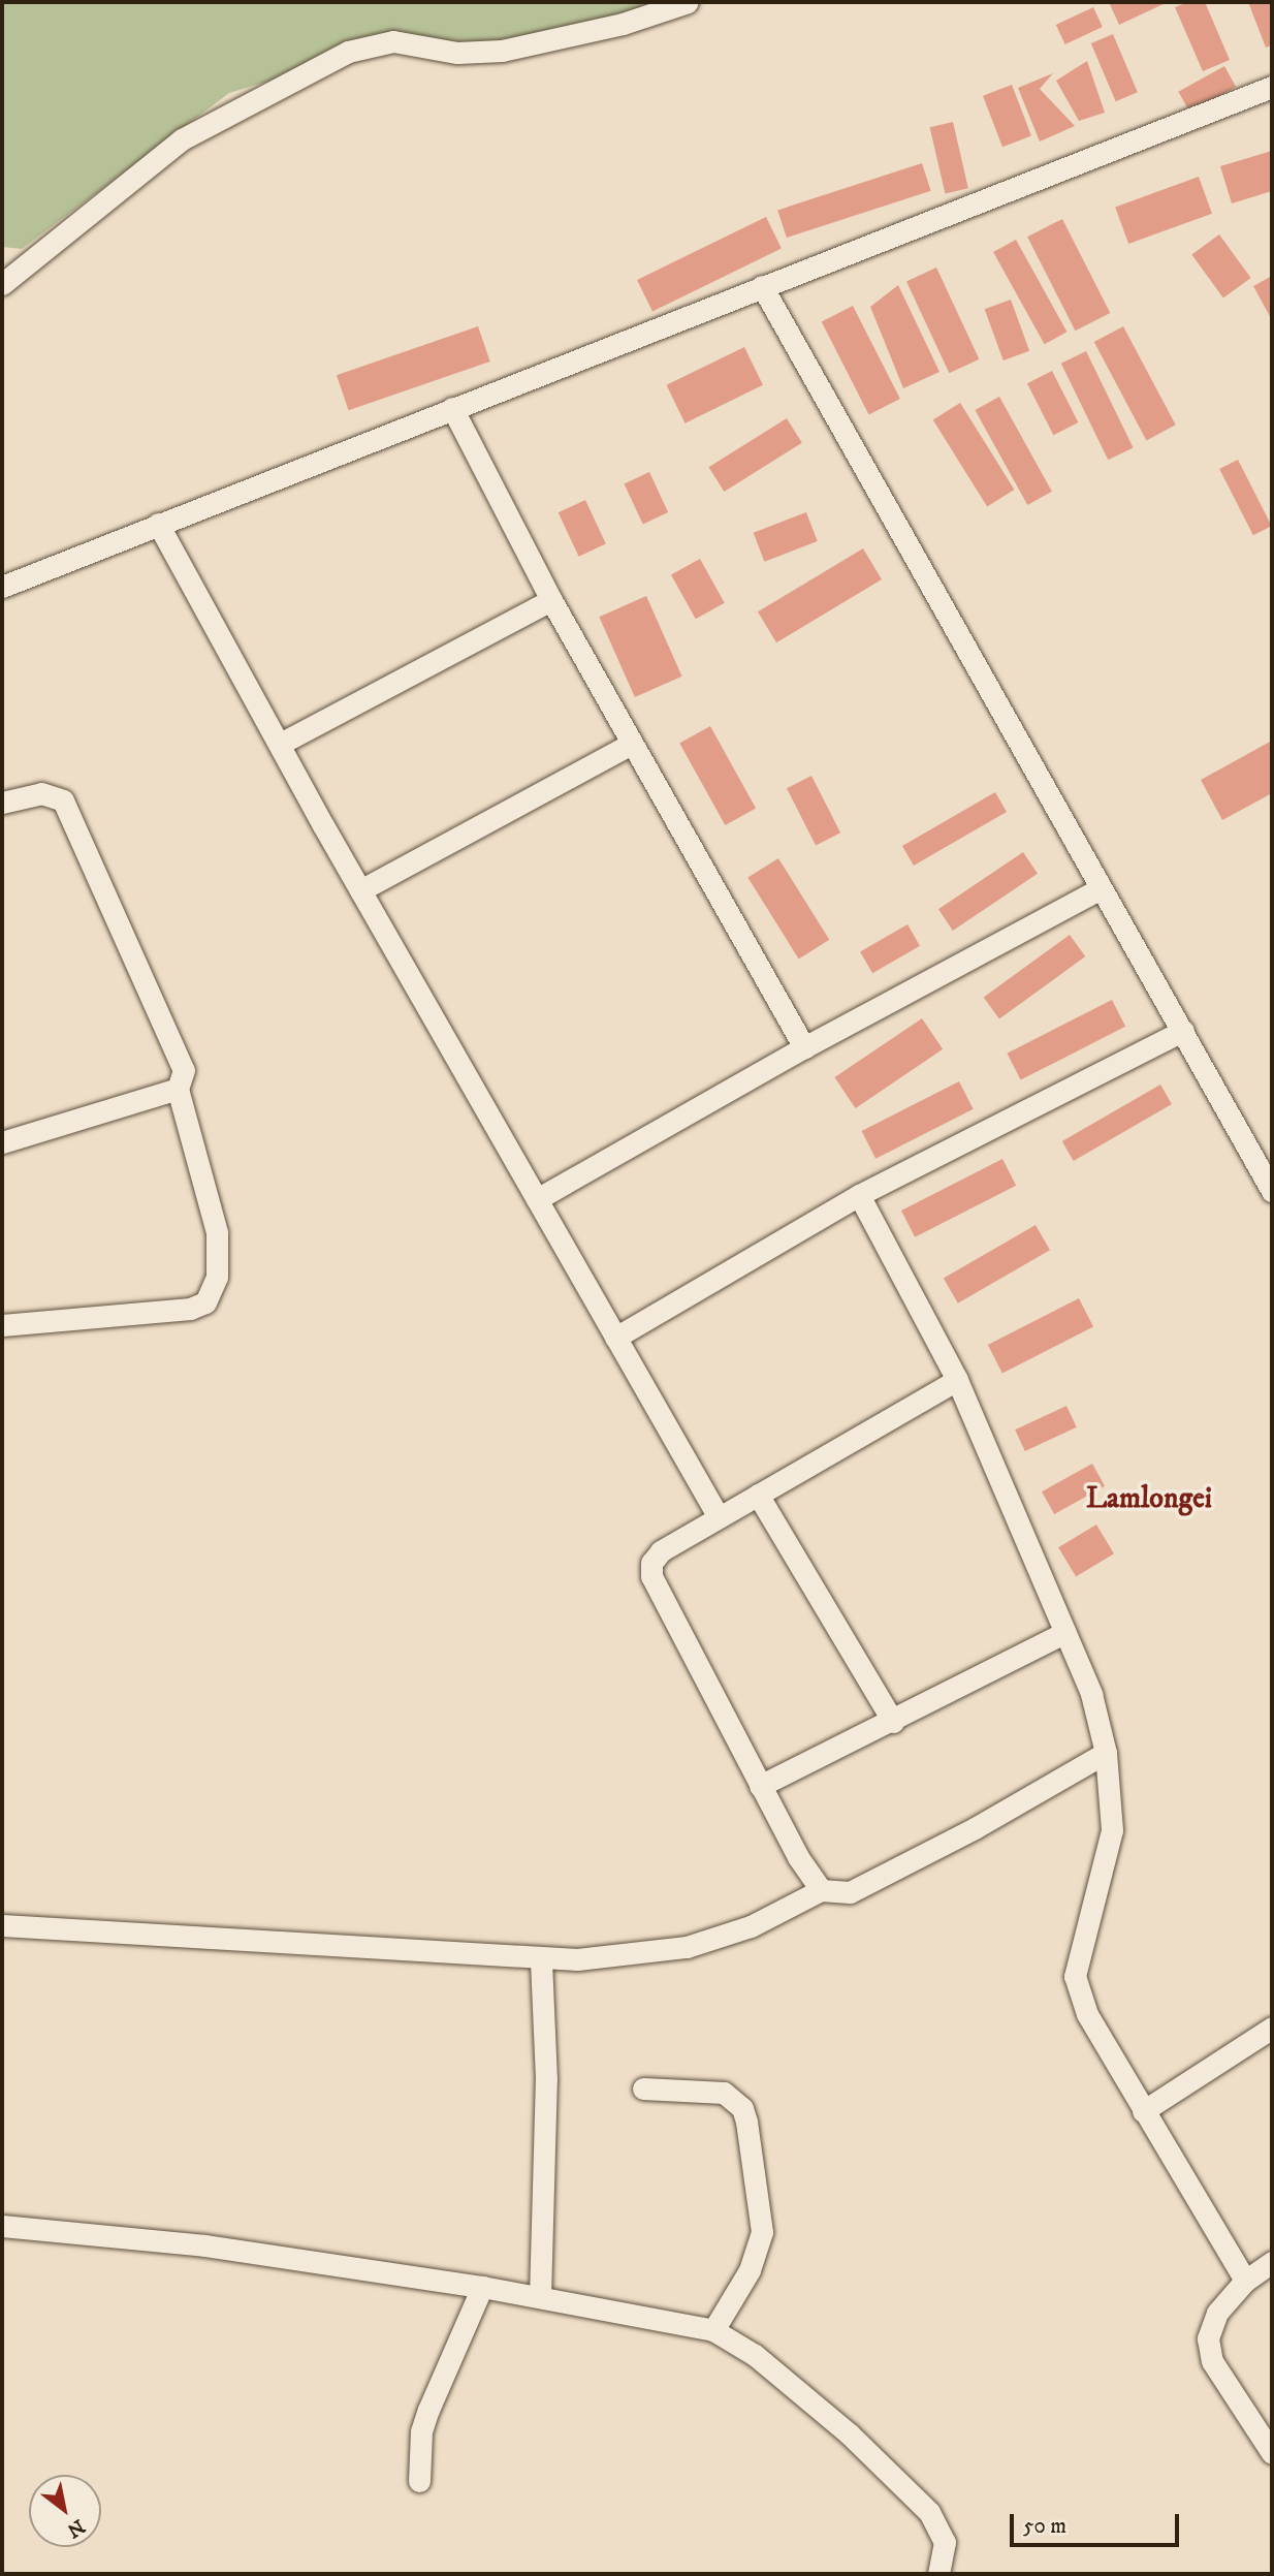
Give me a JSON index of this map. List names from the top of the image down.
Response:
{
  "districts": ["Lamlongei"],
  "scale_bar": "50 m",
  "north": "bottom right"
}
